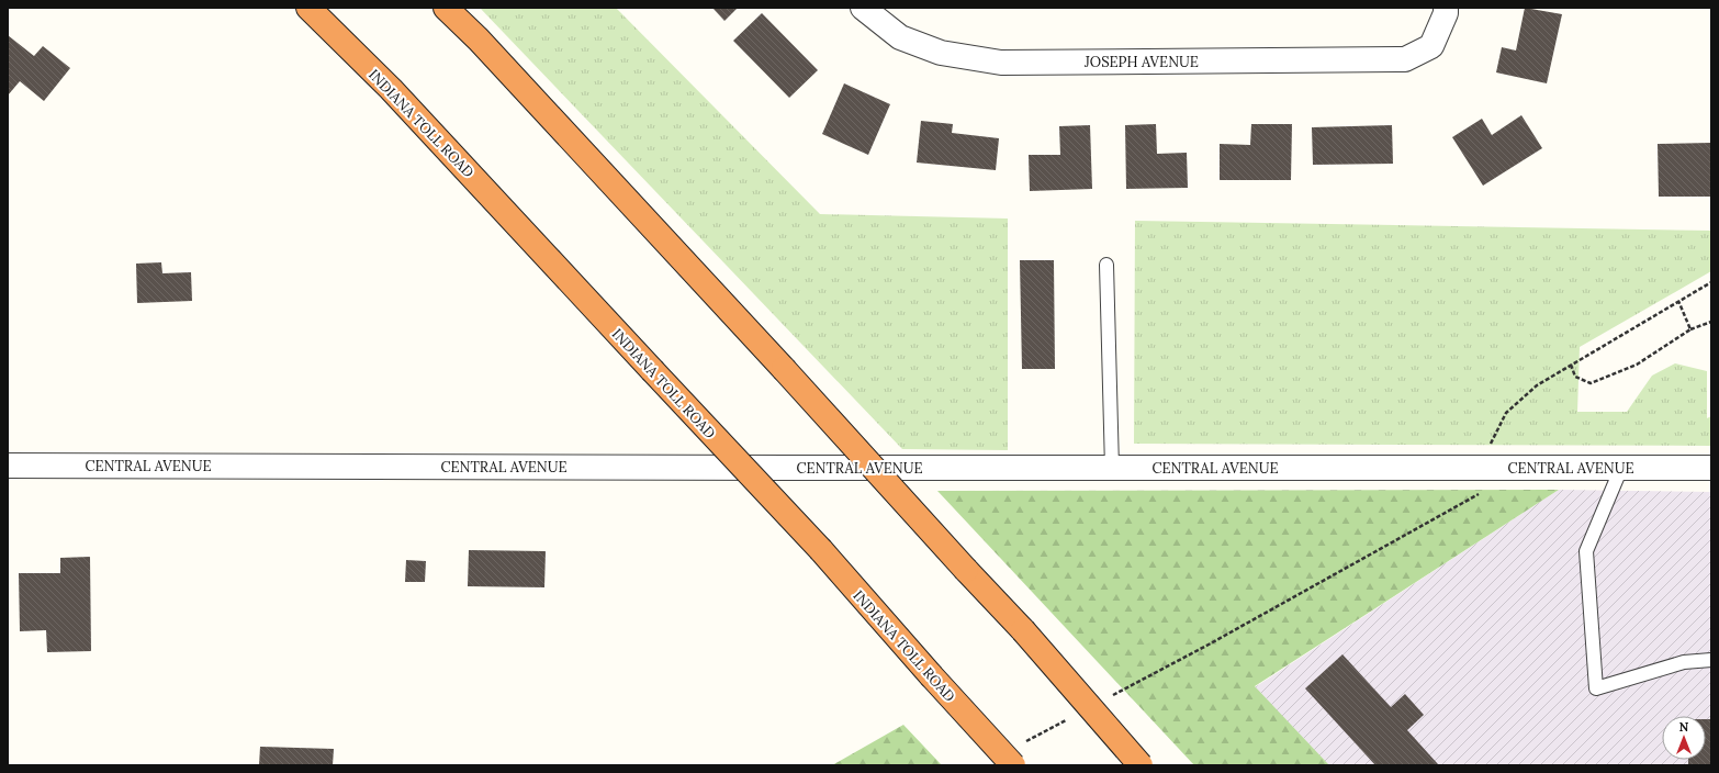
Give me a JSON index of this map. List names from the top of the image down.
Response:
{
  "streets": {
    "highway": ["INDIANA TOLL ROAD"],
    "street": ["JOSEPH AVENUE", "CENTRAL AVENUE"]
  },
  "north": "top"
}
